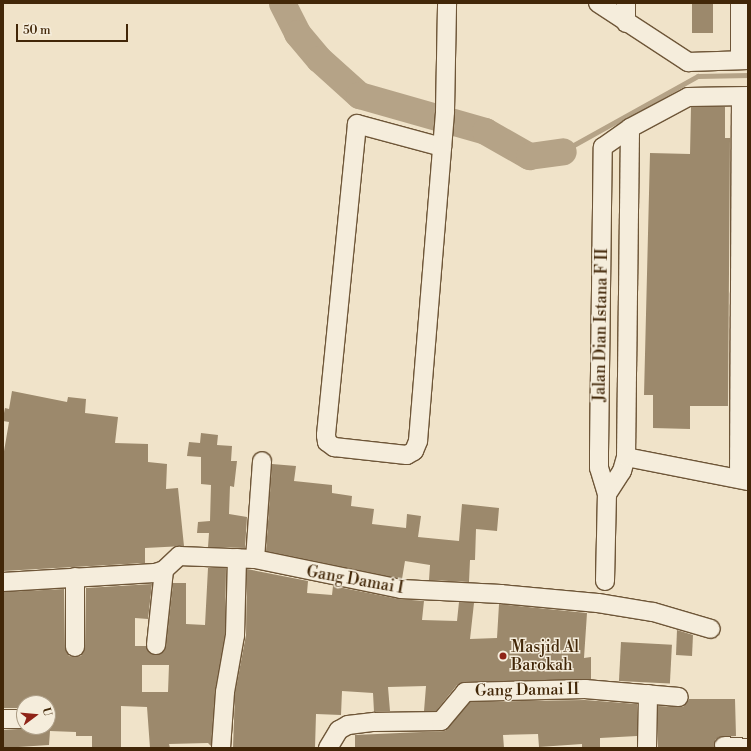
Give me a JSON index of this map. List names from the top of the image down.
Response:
{
  "streets": {
    "street": ["Jalan Dian Istana F II", "Gang Damai I", "Gang Damai II"]
  },
  "places": ["Masjid Al Barokah"],
  "scale_bar": "50 m",
  "north": "right"
}
